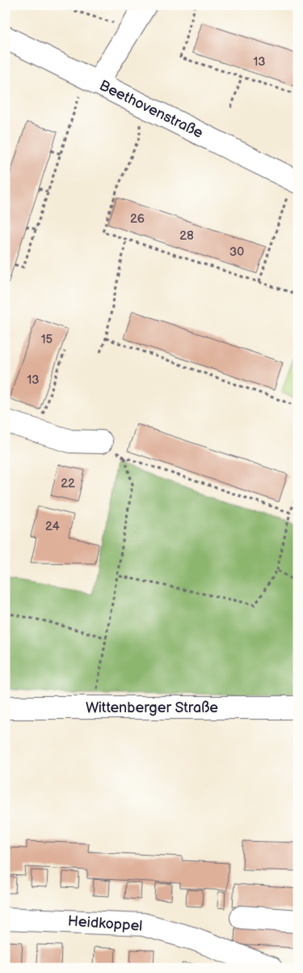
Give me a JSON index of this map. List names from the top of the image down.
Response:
{
  "streets": {
    "street": ["Beethovenstraße", "Wittenberger Straße", "Heidkoppel"]
  },
  "house_numbers": [
    "13",
    "26",
    "28",
    "30",
    "15",
    "13",
    "22",
    "24"
  ]
}
